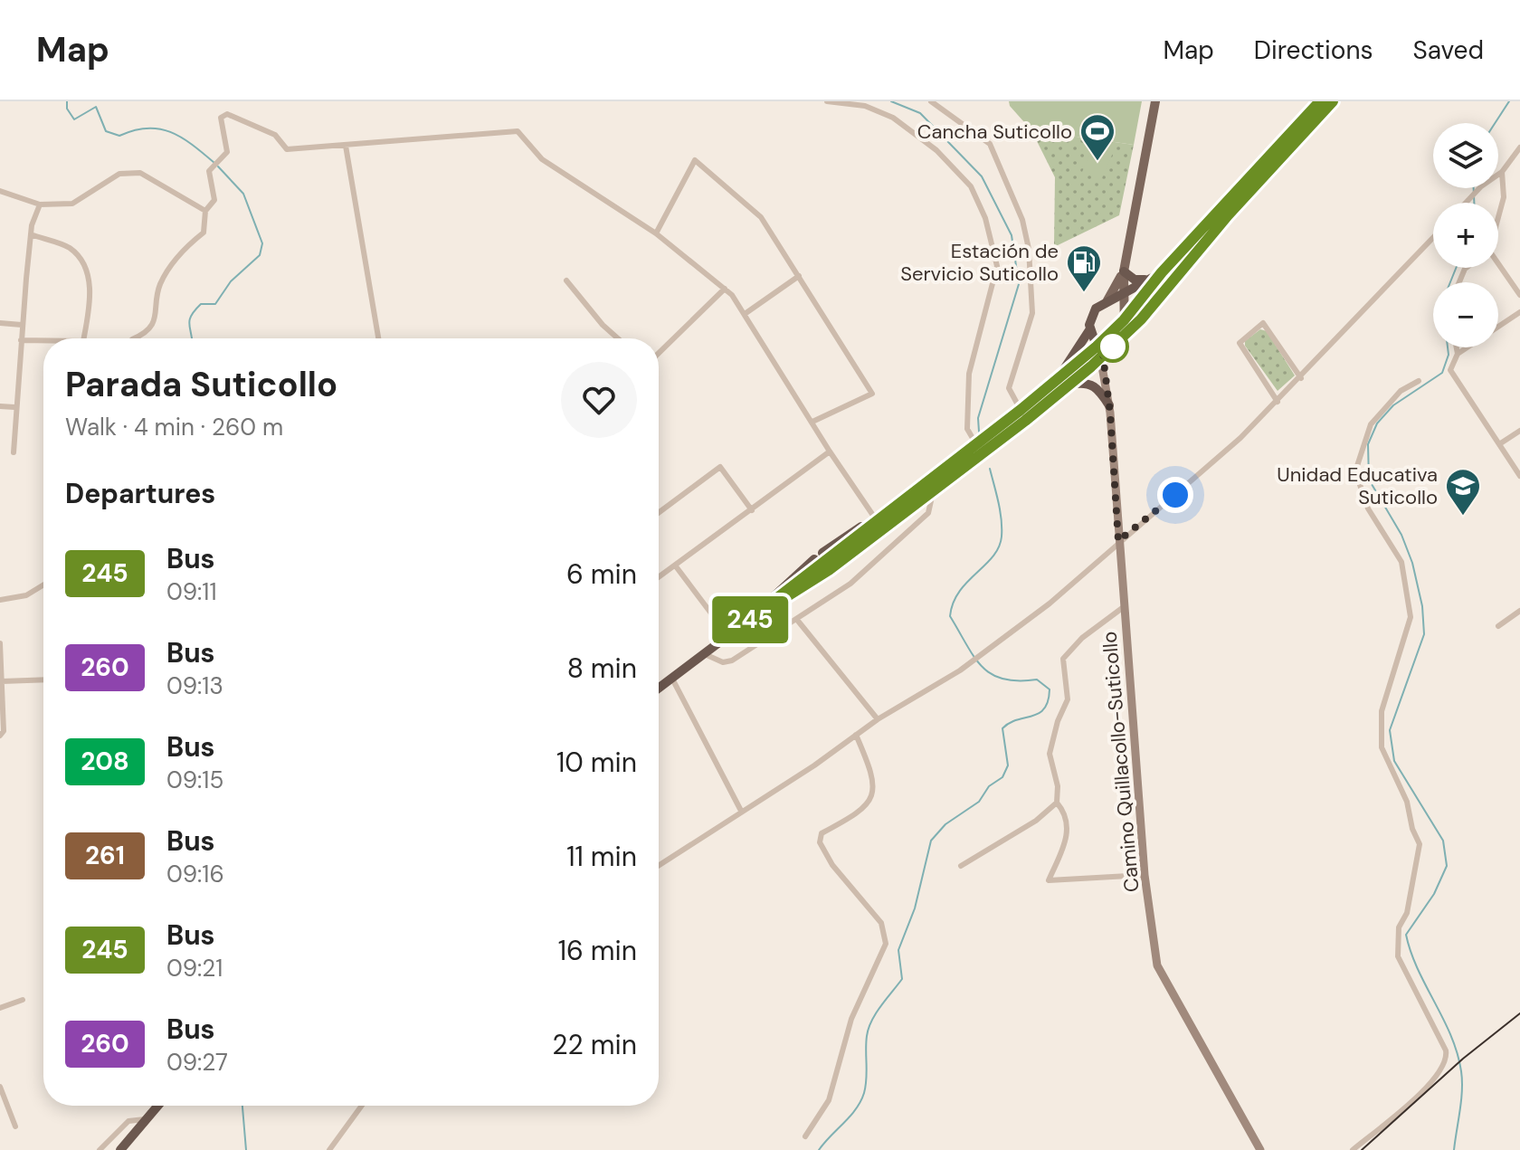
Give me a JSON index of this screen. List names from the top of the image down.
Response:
{
  "streets": {
    "main road": ["Camino Quillacollo-Suticollo"]
  },
  "places": {
    "sports": ["Cancha Suticollo"],
    "fuel station": ["Estación de Servicio Suticollo"],
    "school or university": ["Unidad Educativa Suticollo"]
  },
  "lines": ["bus line 245"],
  "page": {
    "header": "Map",
    "nav": ["Map", "Directions", "Saved"],
    "on_map": "245",
    "map_buttons": ["+", "−"],
    "heading": [
      ["Parada Suticollo", "Walk · 4 min · 260 m"],
      "Departures"
    ],
    "list": [
      {
        "mark": "245",
        "name": "Bus",
        "note": "09:11",
        "value": "6 min"
      },
      {
        "mark": "260",
        "name": "Bus",
        "note": "09:13",
        "value": "8 min"
      },
      {
        "mark": "208",
        "name": "Bus",
        "note": "09:15",
        "value": "10 min"
      },
      {
        "mark": "261",
        "name": "Bus",
        "note": "09:16",
        "value": "11 min"
      },
      {
        "mark": "245",
        "name": "Bus",
        "note": "09:21",
        "value": "16 min"
      },
      {
        "mark": "260",
        "name": "Bus",
        "note": "09:27",
        "value": "22 min"
      }
    ]
  }
}
